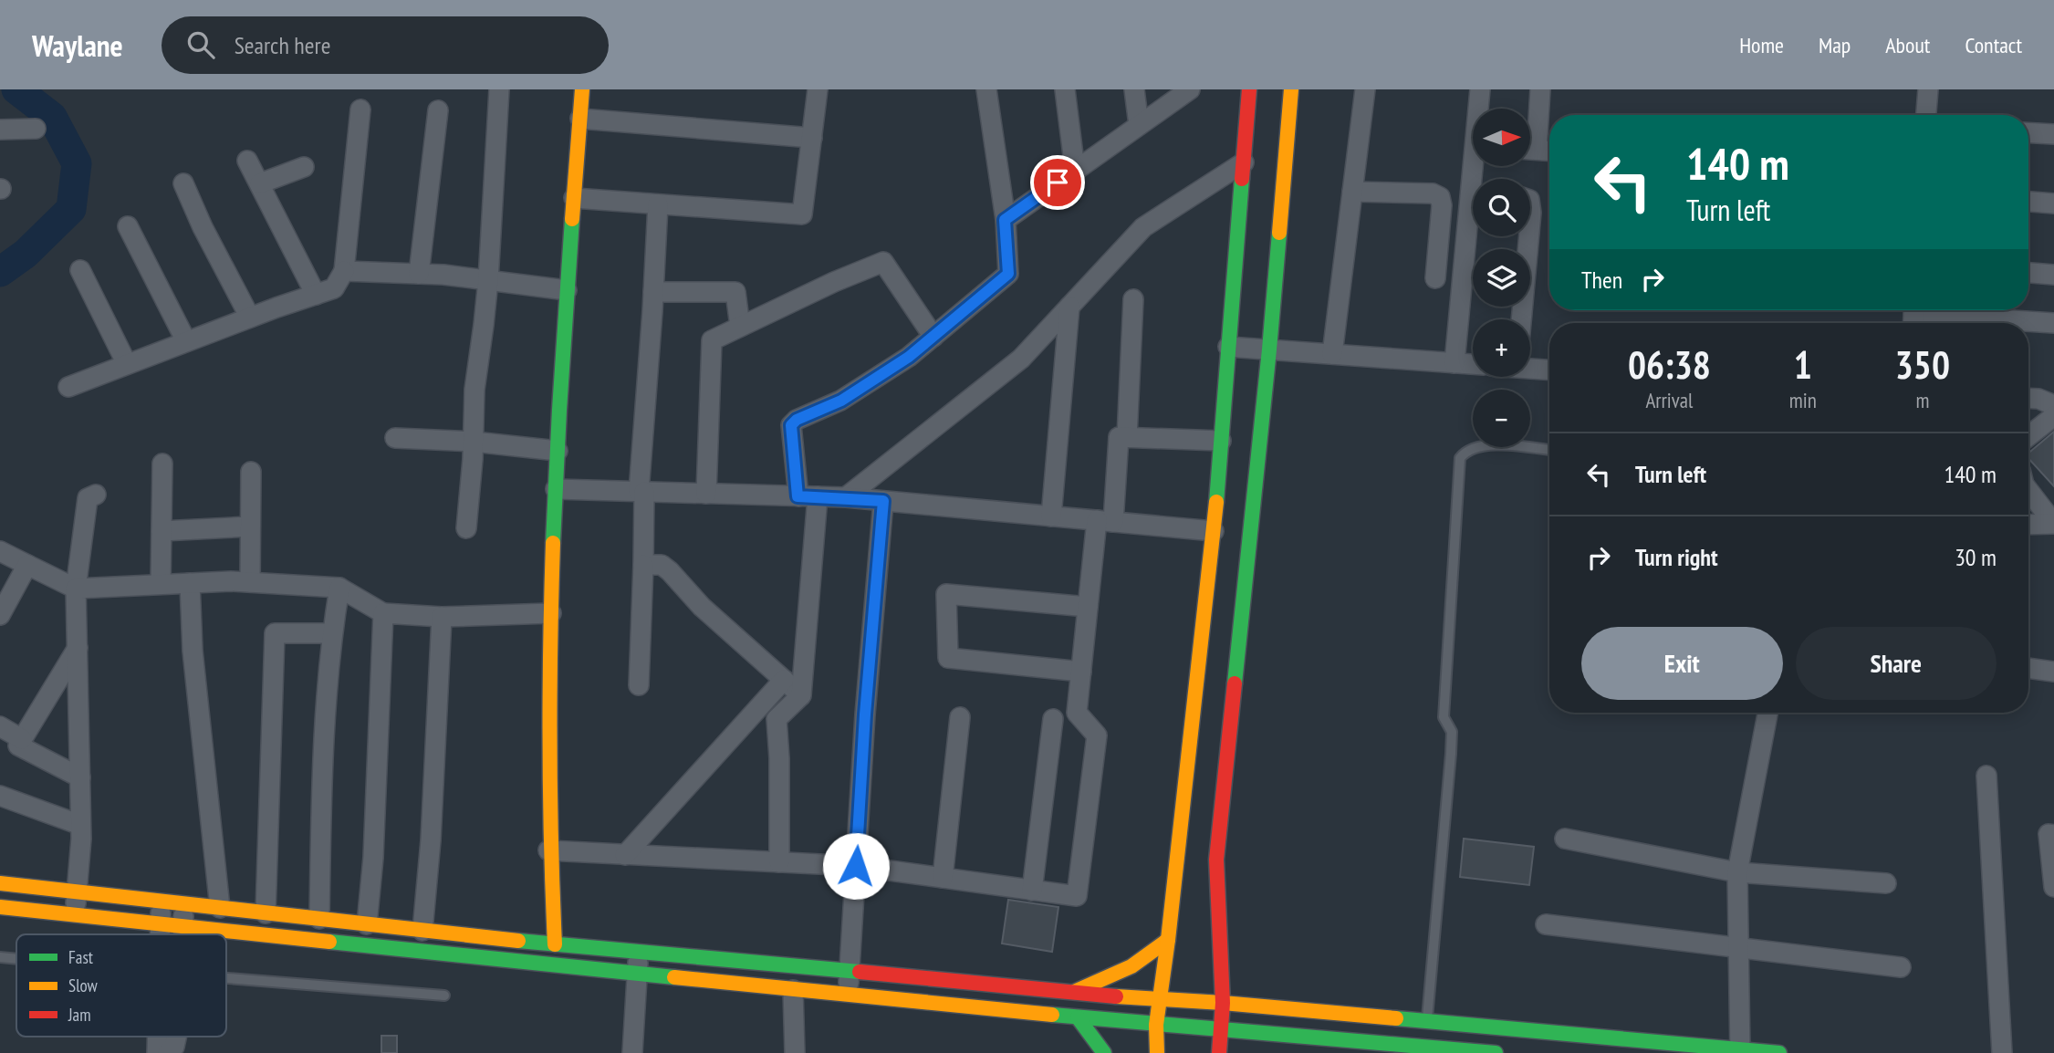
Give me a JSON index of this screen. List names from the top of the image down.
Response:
{
  "legend": ["Fast", "Slow", "Jam"],
  "north": "right",
  "page": {
    "header": "Waylane",
    "search": "Search here",
    "nav": [
      "Home",
      "Map",
      "About",
      "Contact"
    ],
    "map_buttons": ["+", "−"],
    "turn": ["140 m", "Turn left"],
    "then": "Then",
    "eta": [
      "06:38",
      "Arrival",
      "1",
      "min",
      "350",
      "m"
    ],
    "list": [
      {
        "name": "Turn left",
        "value": "140 m"
      },
      {
        "name": "Turn right",
        "value": "30 m"
      }
    ],
    "buttons": ["Exit", "Share"]
  }
}
